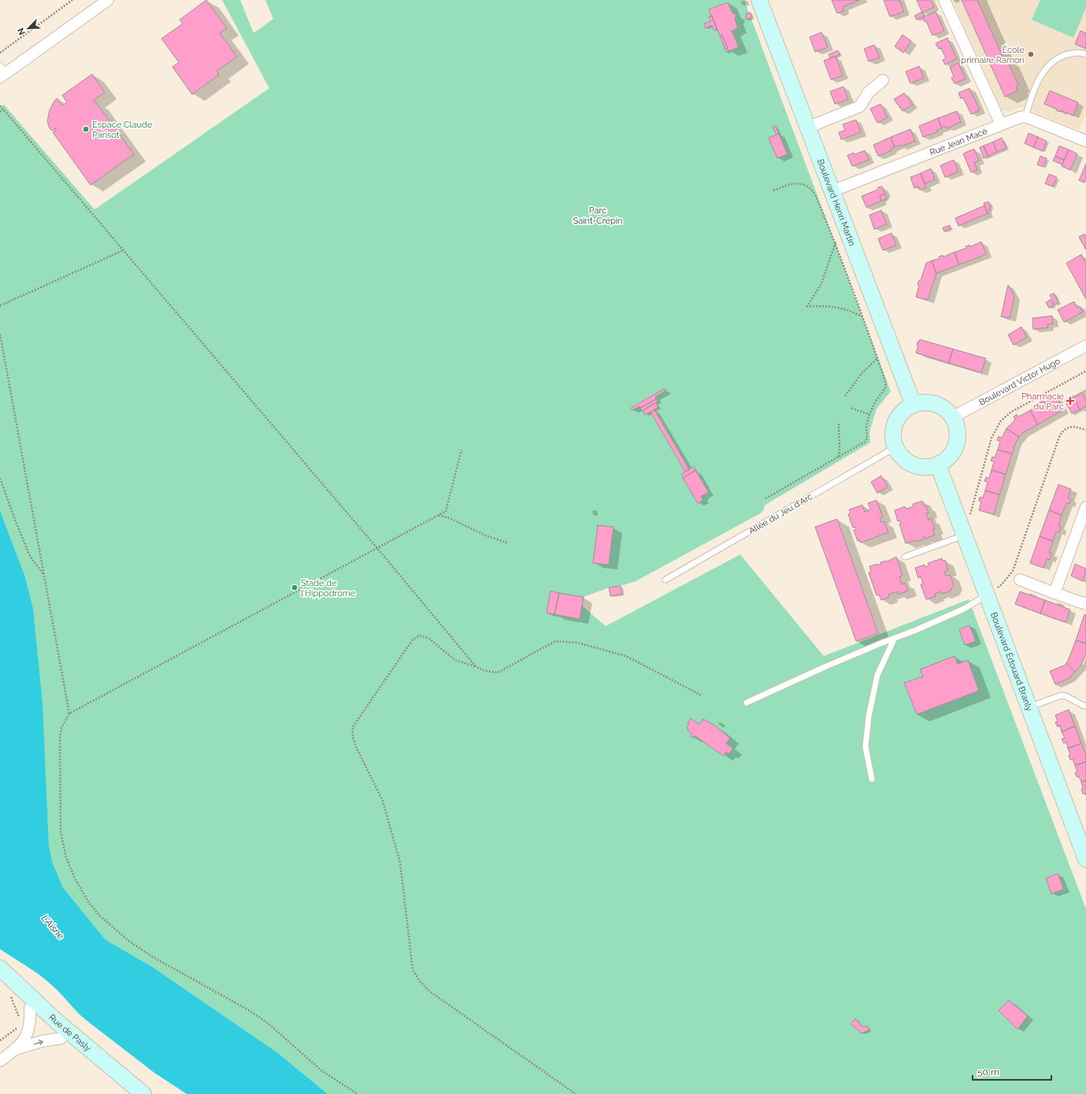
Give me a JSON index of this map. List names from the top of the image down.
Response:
{
  "streets": {
    "street": [
      "Rue Jean Macé",
      "Boulevard Henri Martin",
      "Boulevard Victor Hugo",
      "Boulevard Édouard Branly",
      "Rue de Pasly"
    ],
    "lane": ["Allée du Jeu d'Arc"]
  },
  "crossings": [
    ["Rue Jean Macé", "Boulevard Henri Martin"],
    ["Boulevard Henri Martin", "Boulevard Victor Hugo"],
    ["Boulevard Henri Martin", "Allée du Jeu d'Arc"],
    ["Boulevard Henri Martin", "Boulevard Édouard Branly"],
    ["Boulevard Victor Hugo", "Allée du Jeu d'Arc"],
    ["Boulevard Victor Hugo", "Boulevard Édouard Branly"],
    ["Allée du Jeu d'Arc", "Boulevard Édouard Branly"]
  ],
  "water": ["L'Aisne"],
  "parks": ["Parc Saint-Crépin"],
  "places": {
    "other": ["École primaire Ramon", "Espace Claude Parisot", "Stade de l'Hippodrome"],
    "health": ["Pharmacie du Parc"]
  },
  "scale_bar": "50 m",
  "north": "bottom left"
}
